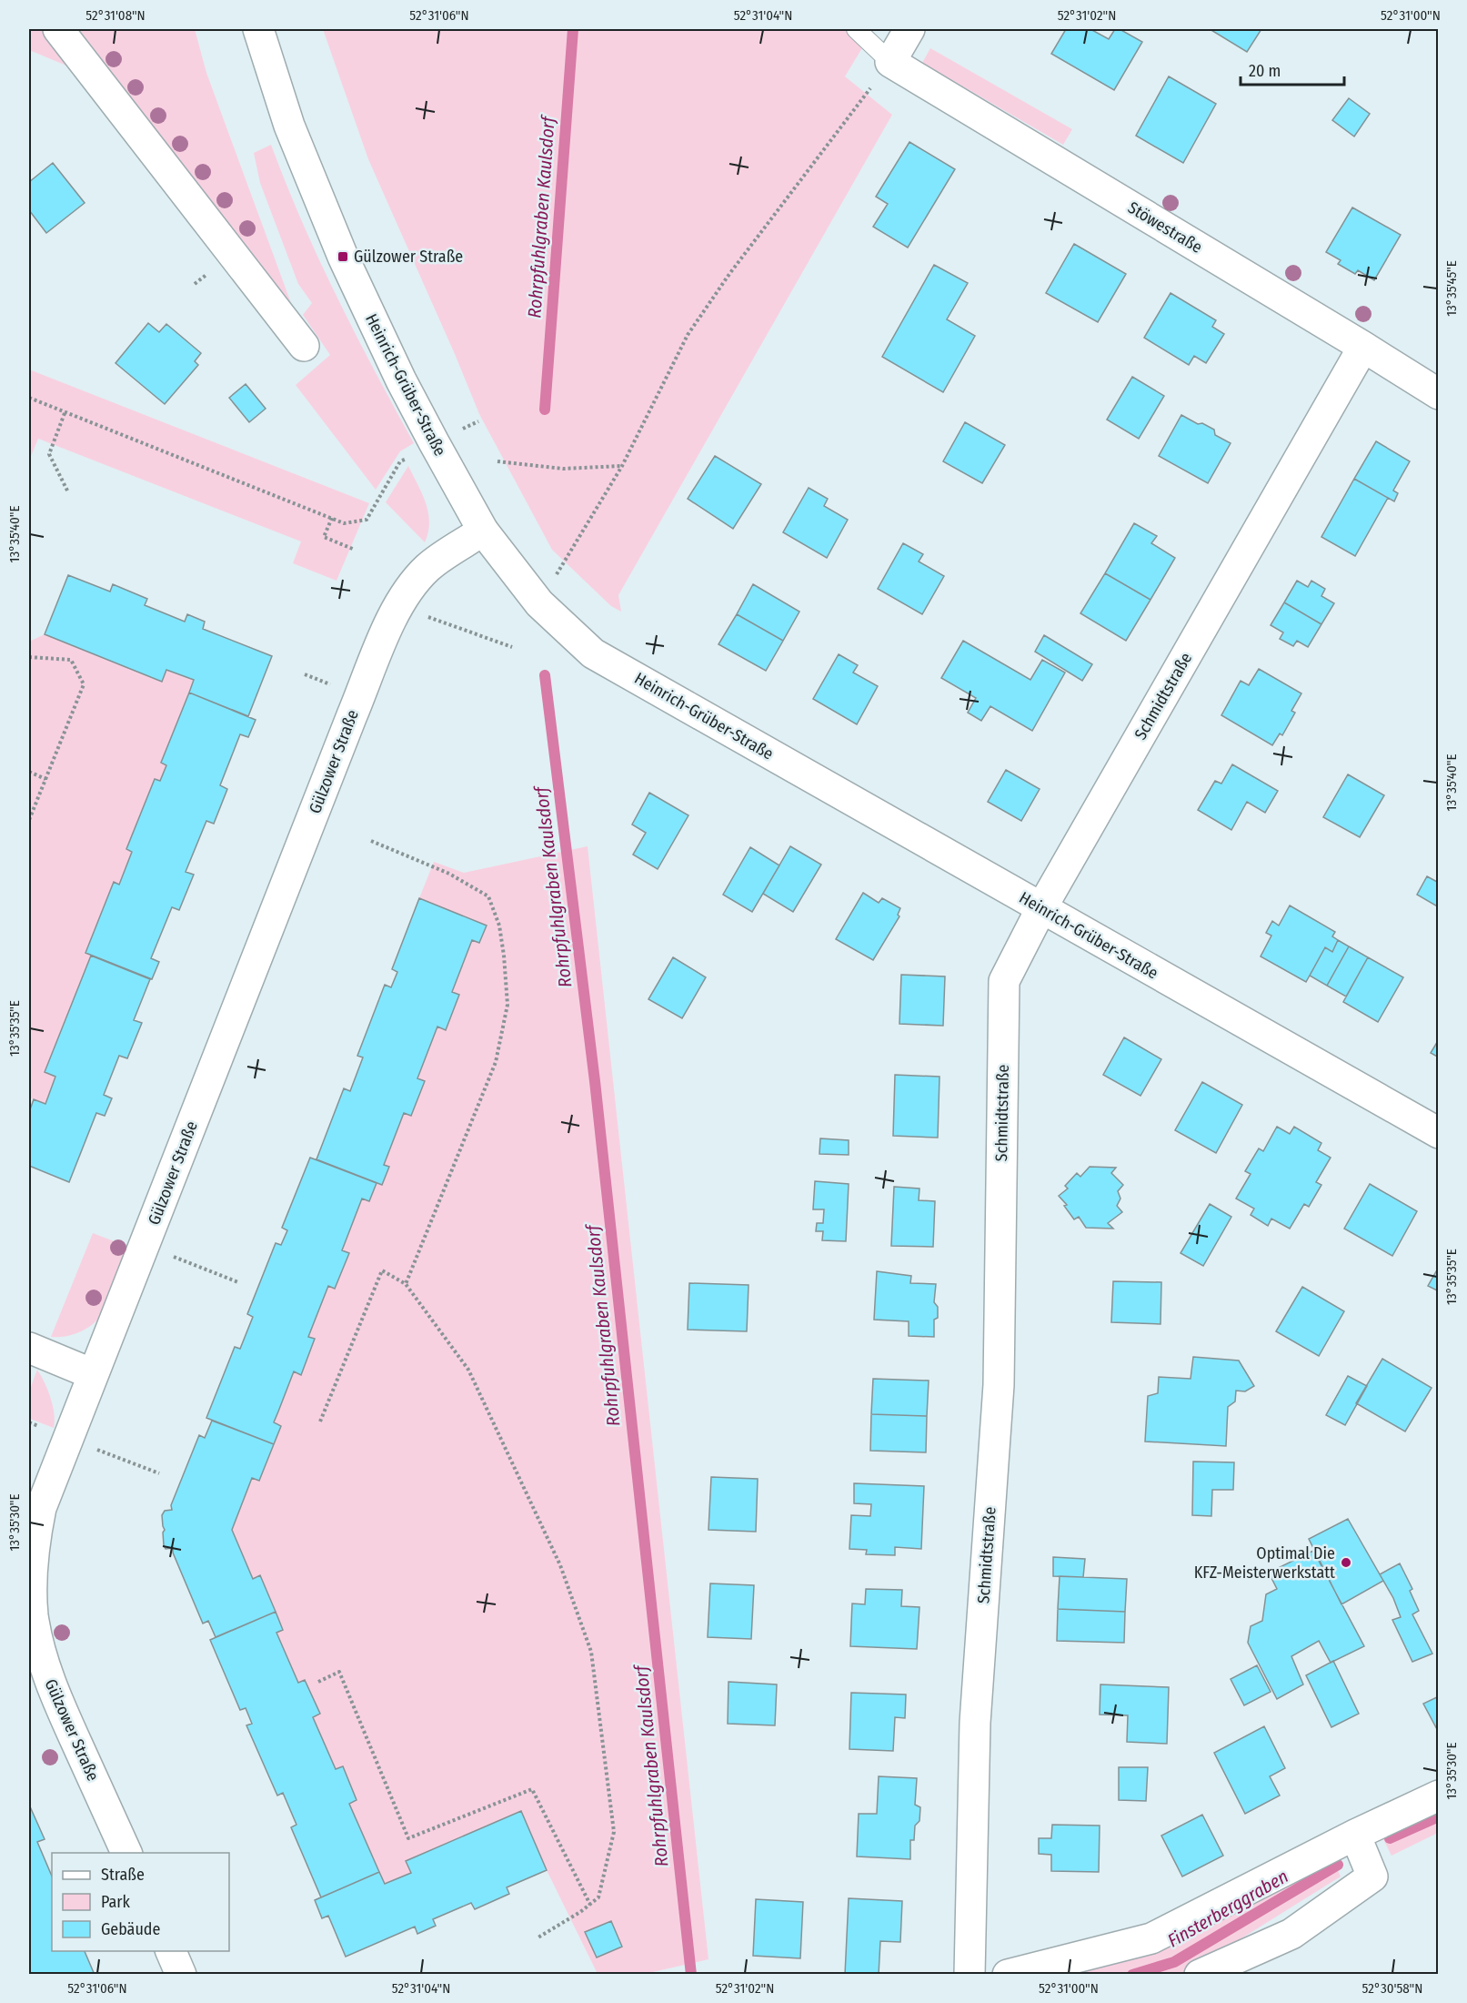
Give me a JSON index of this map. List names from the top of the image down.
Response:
{
  "streets": {
    "street": [
      "Stöwestraße",
      "Heinrich-Grüber-Straße",
      "Schmidtstraße",
      "Gülzower Straße"
    ]
  },
  "crossings": [
    ["Stöwestraße", "Schmidtstraße"],
    ["Heinrich-Grüber-Straße", "Schmidtstraße"],
    ["Heinrich-Grüber-Straße", "Gülzower Straße"]
  ],
  "water": ["Rohrpfuhlgraben Kaulsdorf", "Finsterberggraben"],
  "places": {
    "transit": ["Gülzower Straße"],
    "other": ["Optimal Die KFZ-Meisterwerkstatt"]
  },
  "legend": ["Straße", "Park", "Gebäude"],
  "scale_bar": "20 m",
  "coordinates": [
    "52°31'08\"N",
    "52°31'06\"N",
    "52°31'04\"N",
    "52°31'02\"N",
    "52°31'00\"N",
    "13°35'45\"E",
    "13°35'40\"E",
    "13°35'35\"E",
    "13°35'30\"E",
    "52°30'58\"N"
  ]
}
